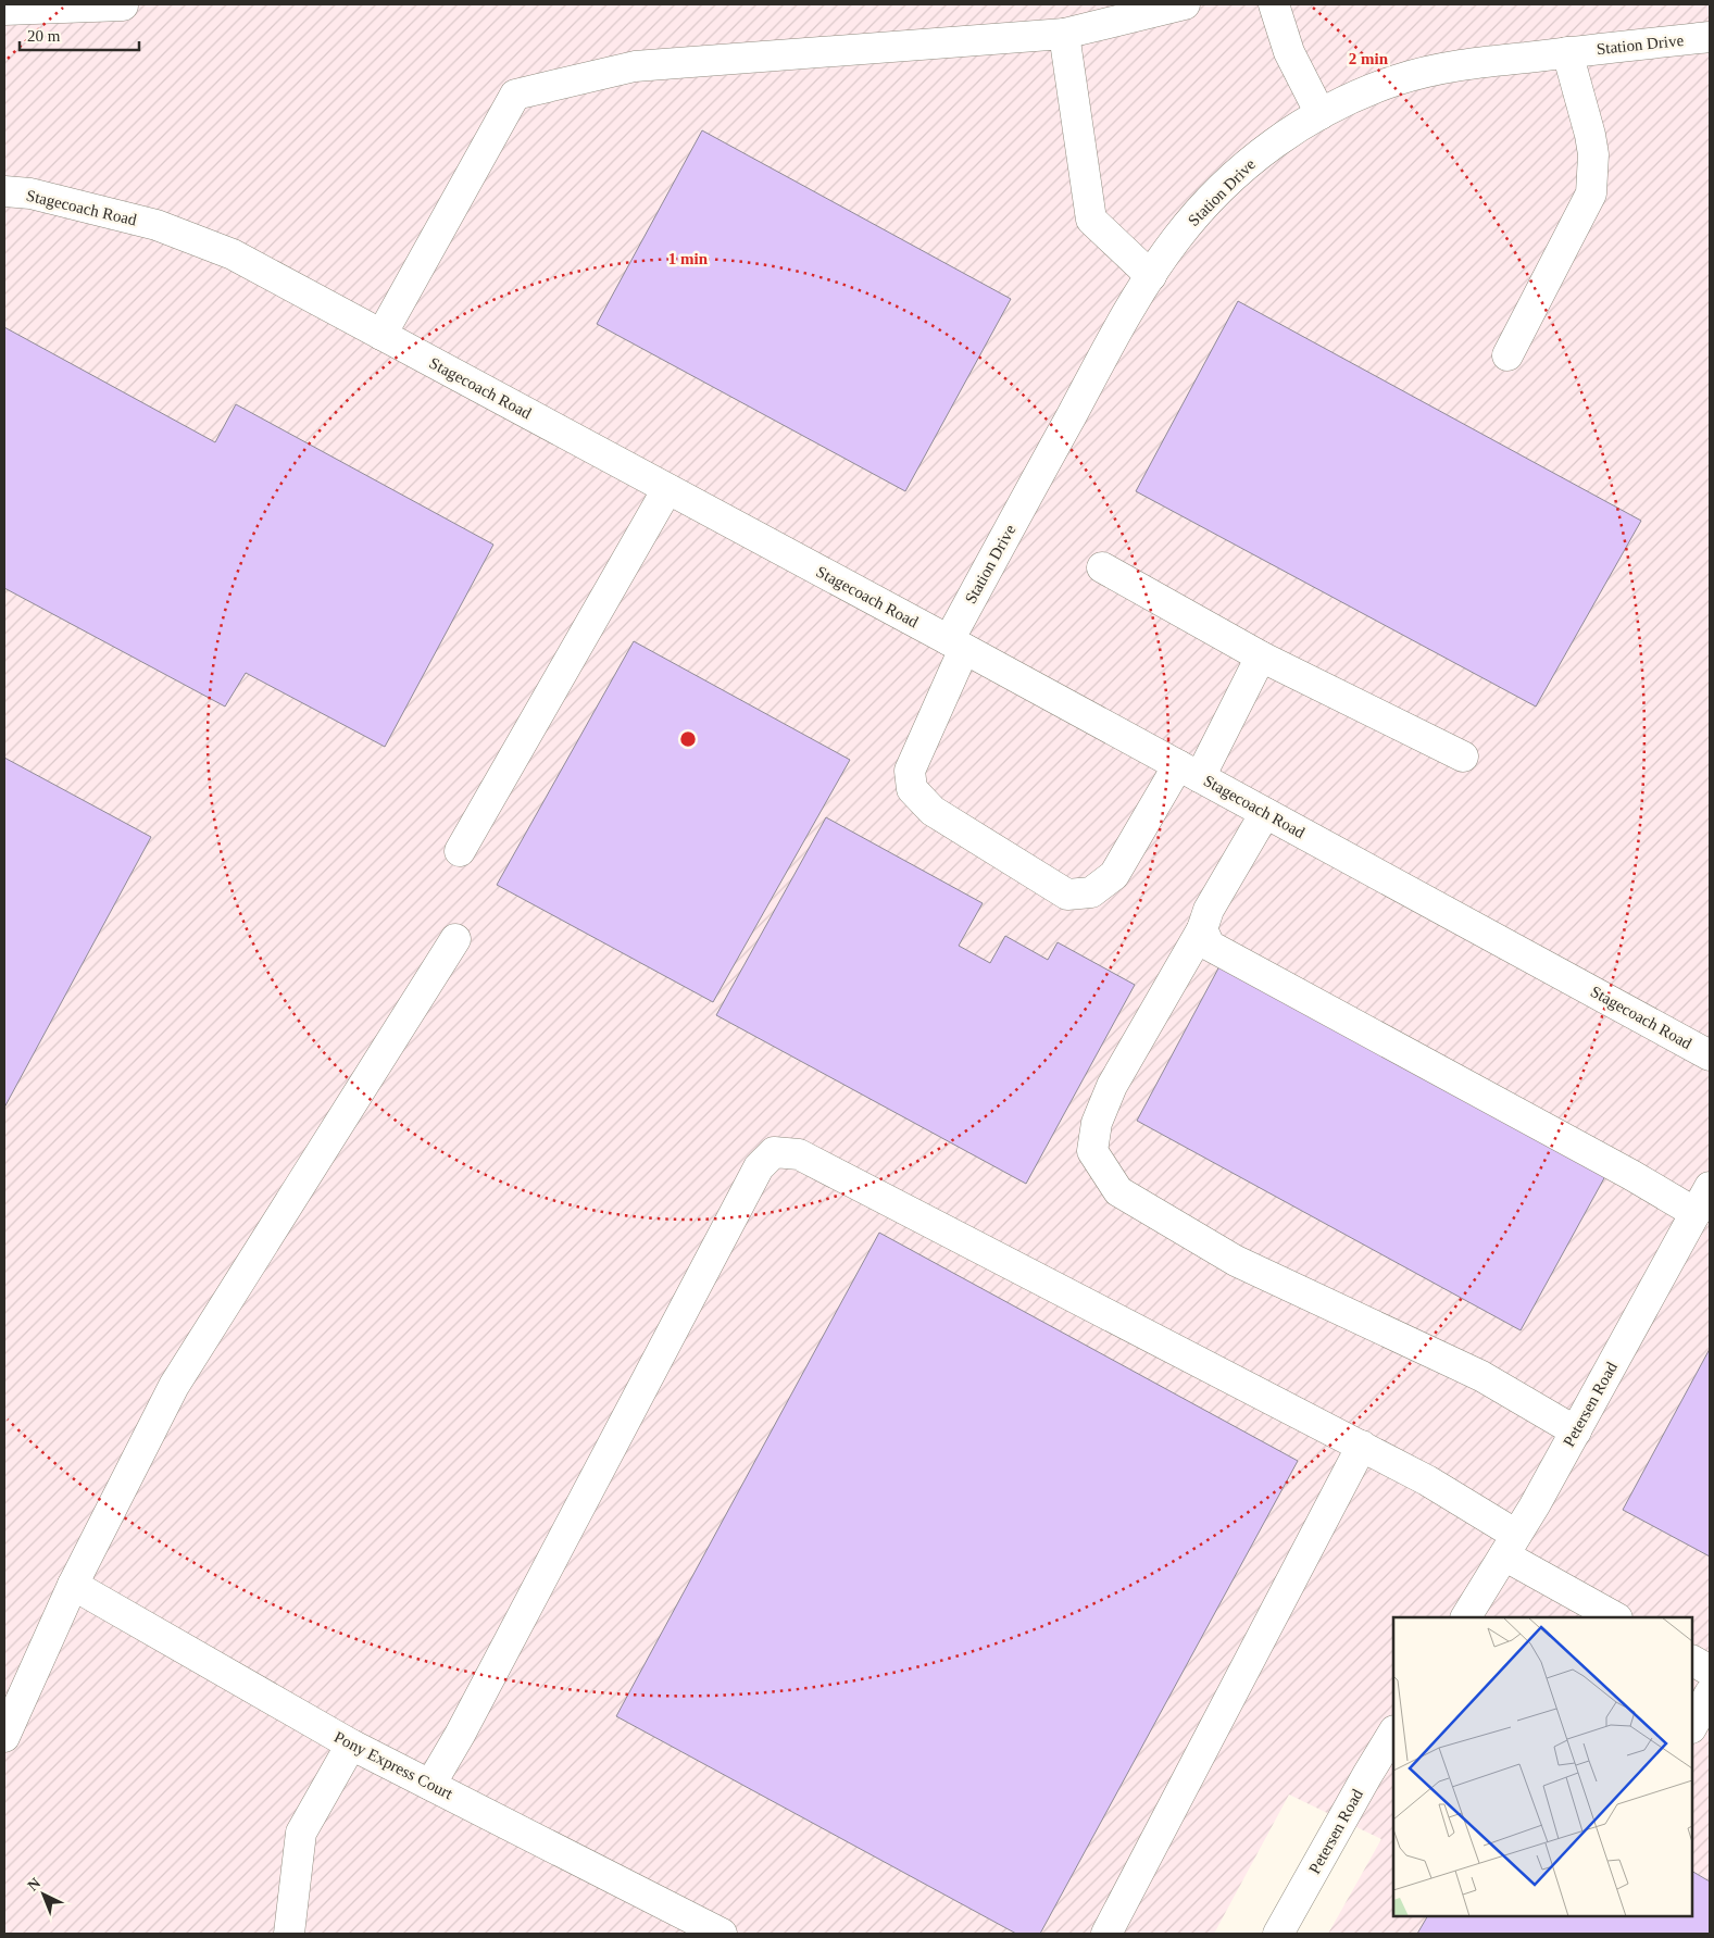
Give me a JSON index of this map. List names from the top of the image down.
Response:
{
  "streets": {
    "street": [
      "Station Drive",
      "Stagecoach Road",
      "Petersen Road",
      "Pony Express Court"
    ]
  },
  "crossings": [
    ["Station Drive", "Stagecoach Road"]
  ],
  "scale_bar": "20 m",
  "north": "top left",
  "rings": ["2 min", "1 min"]
}
